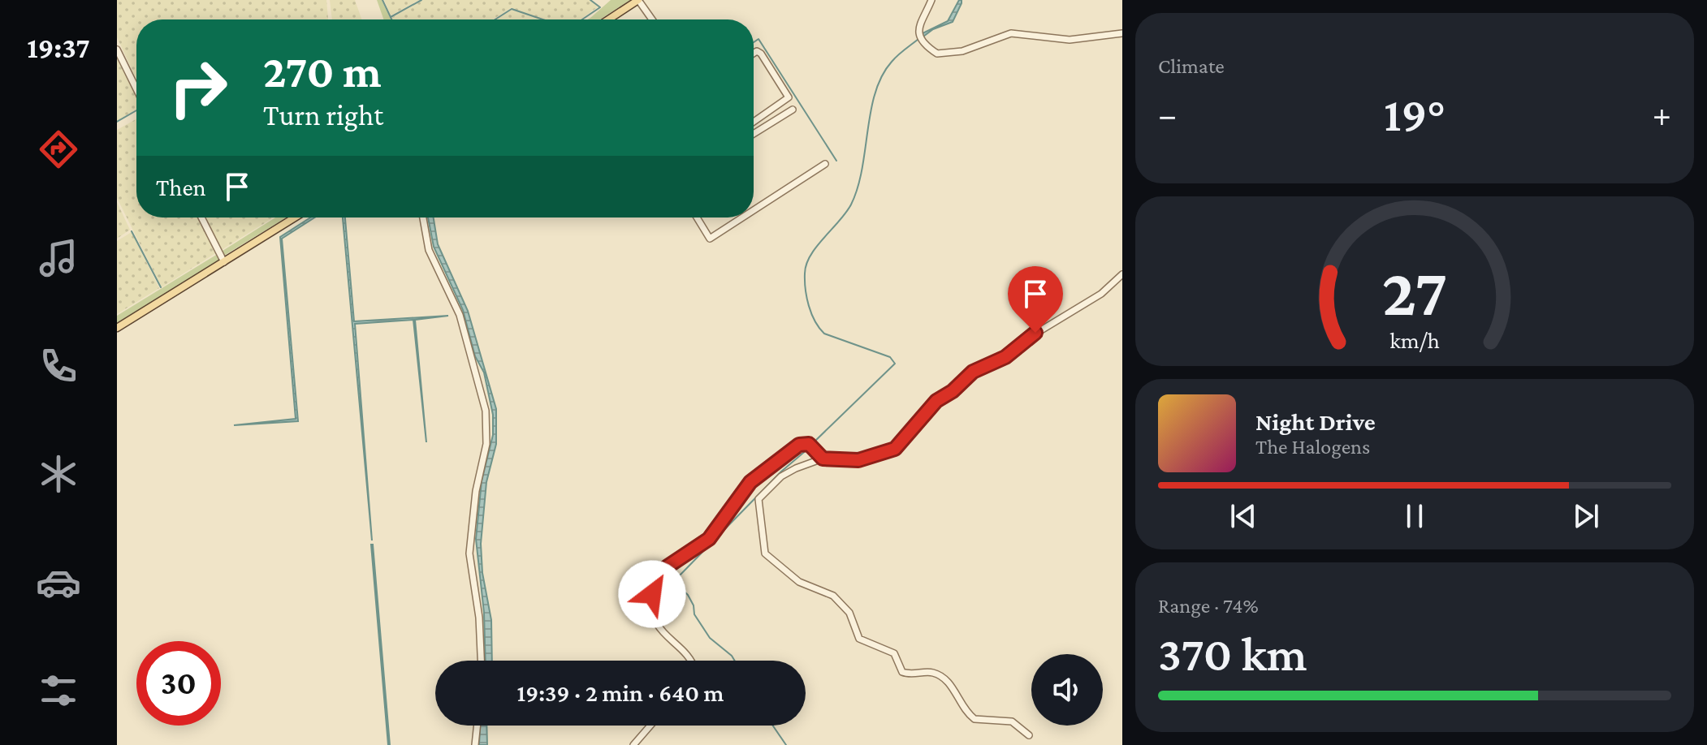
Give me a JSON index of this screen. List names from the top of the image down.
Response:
{
  "page": {
    "tabs": "19:37",
    "tile": [
      "Climate",
      ["Range · 74%", "370 km"]
    ],
    "turn": ["270 m", "Turn right"],
    "heat": ["−", "19°", "+"],
    "then": "Then",
    "song": ["Night Drive", "The Halogens"],
    "limit": "30",
    "trip": "19:39 · 2 min · 640 m",
    "gauge": ["27", "km/h"]
  }
}
